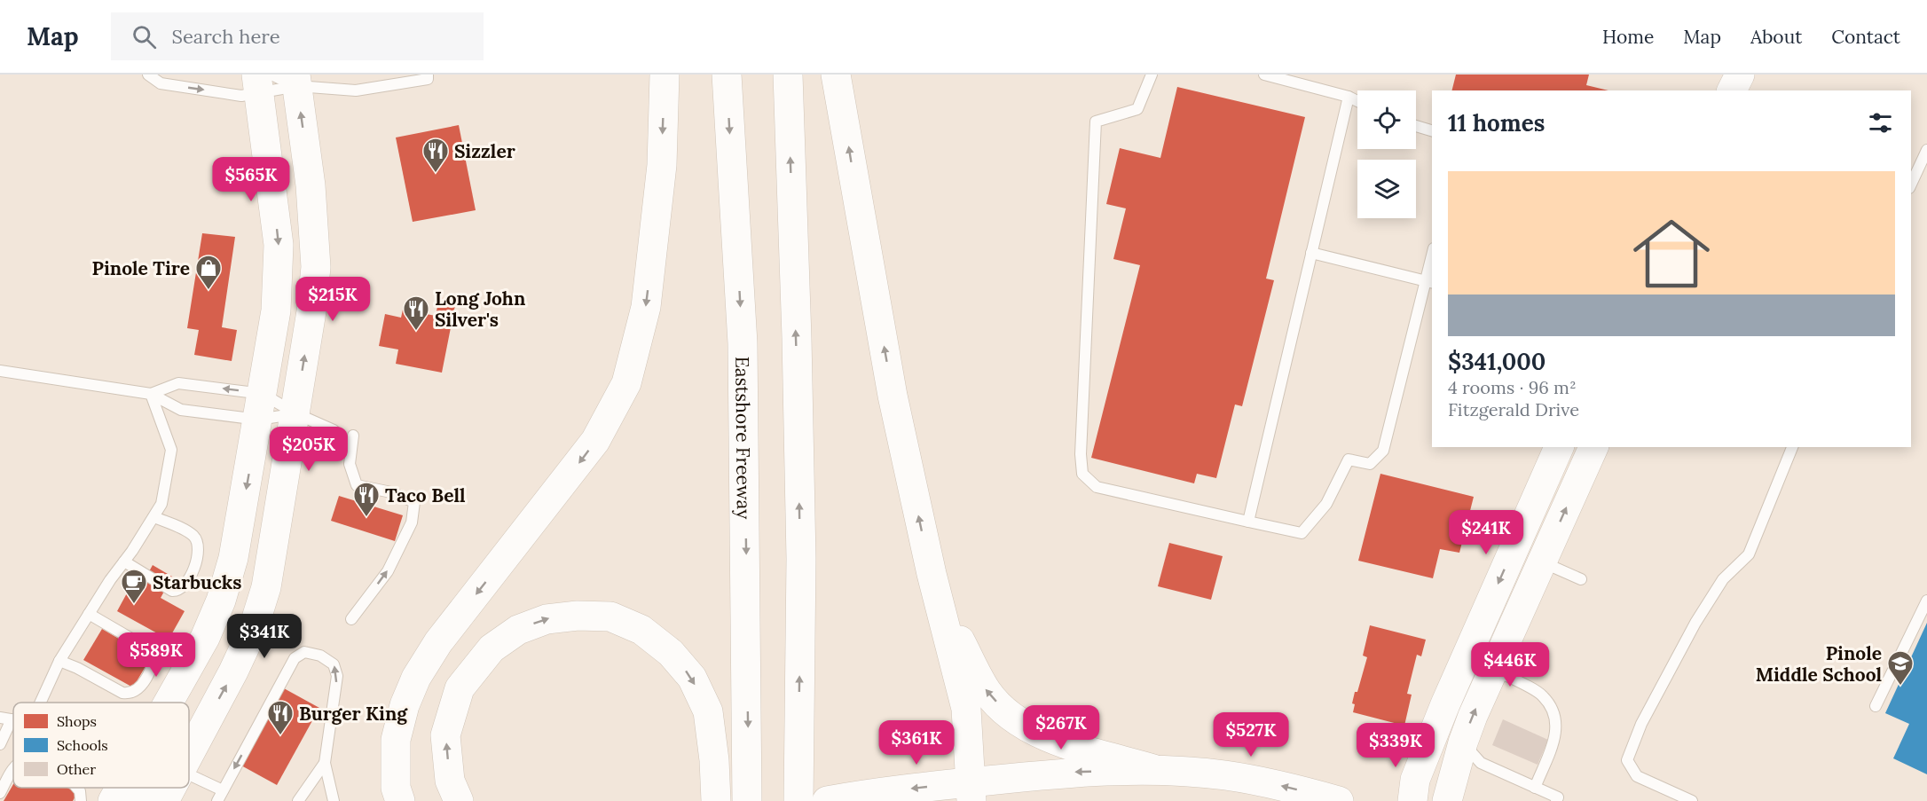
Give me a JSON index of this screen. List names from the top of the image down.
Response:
{
  "streets": {
    "main road": ["Eastshore Freeway"]
  },
  "places": {
    "restaurant": [
      "Sizzler",
      "Long John Silver's",
      "Taco Bell",
      "Burger King"
    ],
    "shop": ["Pinole Tire"],
    "cafe": ["Starbucks"],
    "school or university": ["Pinole Middle School"]
  },
  "legend": ["Shops", "Schools", "Other"],
  "page": {
    "header": "Map",
    "search": "Search here",
    "nav": [
      "Home",
      "Map",
      "About",
      "Contact"
    ],
    "heading": "11 homes",
    "list": [
      {
        "name": "$341,000",
        "note": "4 rooms · 96 m² · Fitzgerald Drive"
      }
    ],
    "price": [
      "$565K",
      "$215K",
      "$205K",
      "$241K",
      "$341K",
      "$589K",
      "$446K",
      "$267K",
      "$527K",
      "$361K",
      "$339K"
    ]
  }
}
